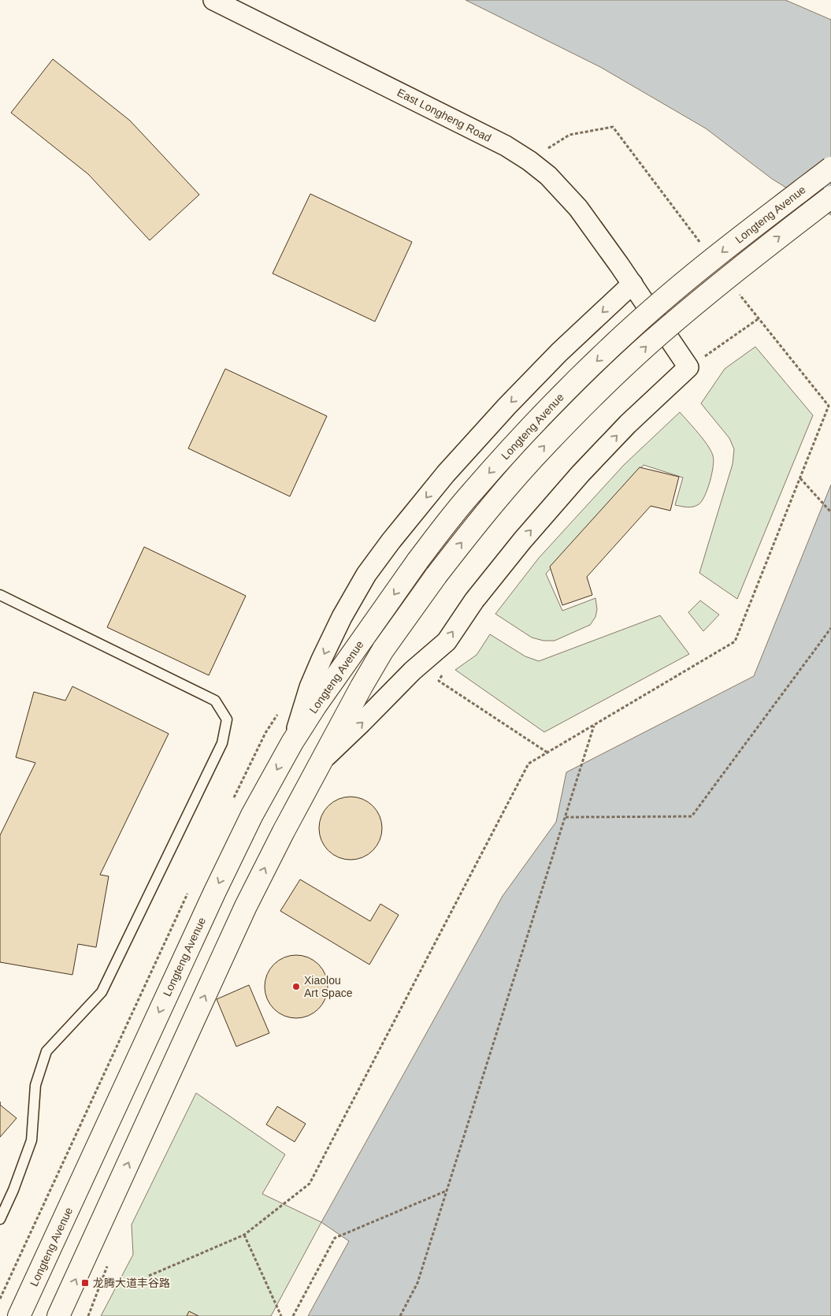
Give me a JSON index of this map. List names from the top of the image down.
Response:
{
  "streets": {
    "main road": ["Longteng Avenue"],
    "street": ["East Longheng Road"]
  },
  "places": {
    "other": ["Xiaolou Art Space"],
    "transit": ["龙腾大道丰谷路"]
  }
}
